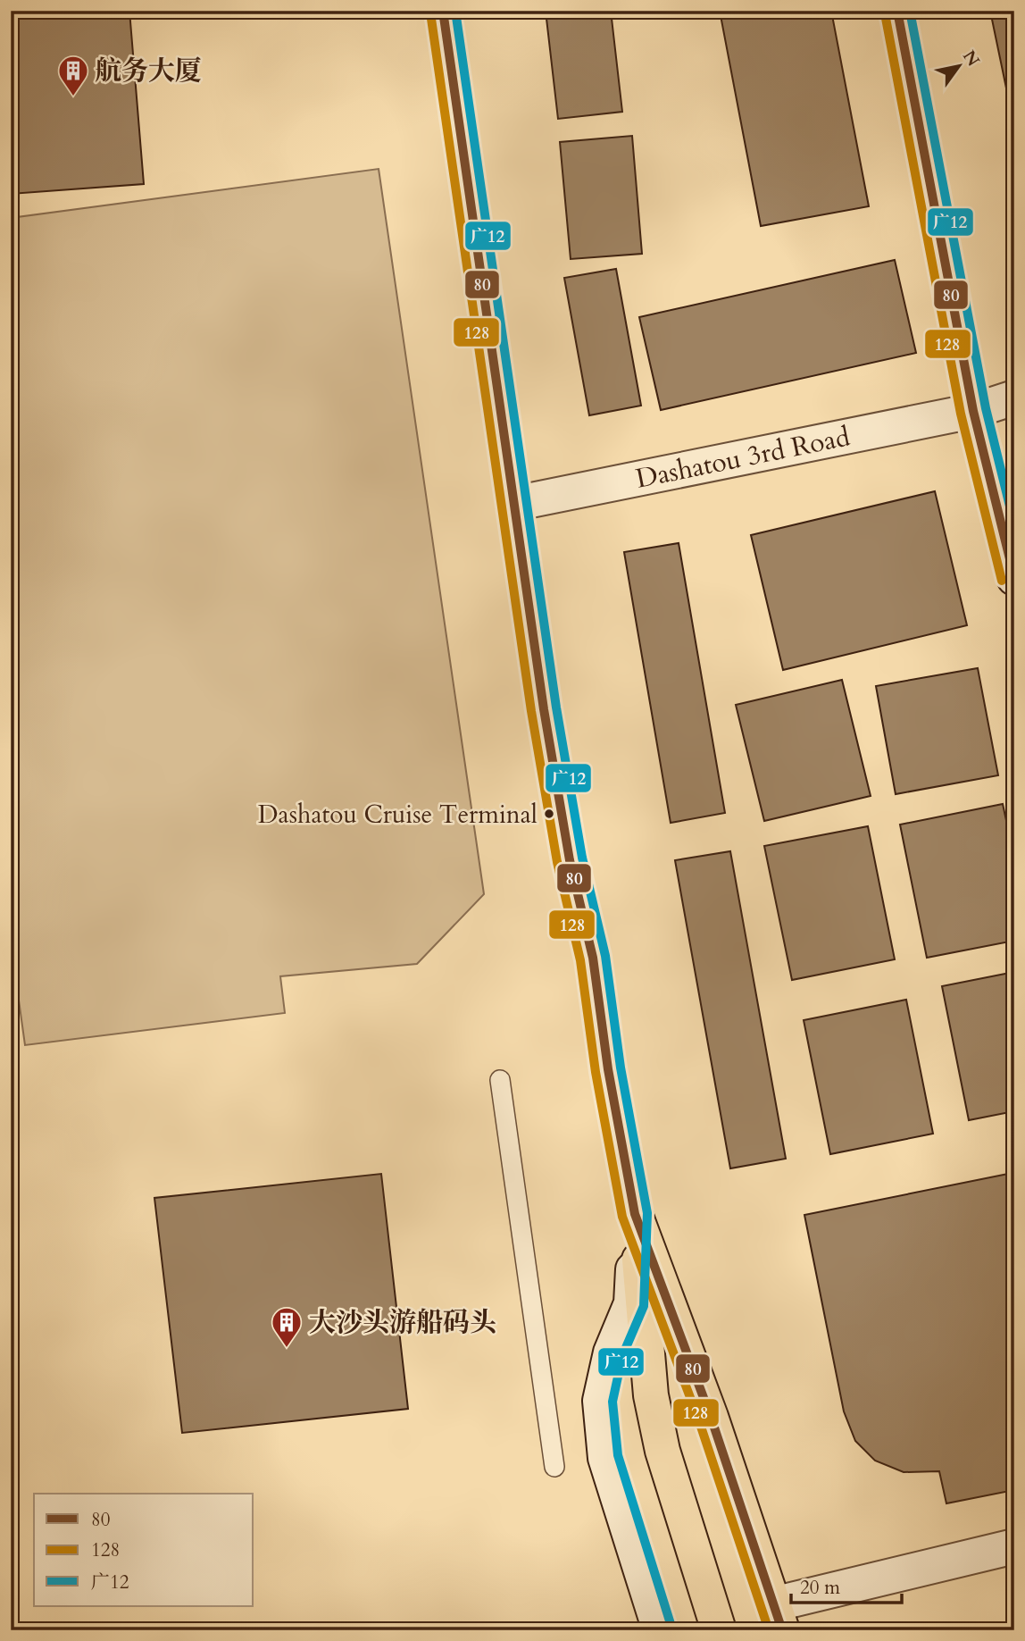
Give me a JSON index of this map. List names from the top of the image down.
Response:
{
  "streets": {
    "main road": ["Dashatou 3rd Road"]
  },
  "places": {
    "building": ["航务大厦", "大沙头游船码头"],
    "other": ["Dashatou Cruise Terminal"]
  },
  "lines": ["transit line 80", "transit line 广12", "transit line 128"],
  "legend": ["80", "128", "广12"],
  "scale_bar": "20 m",
  "north": "top right"
}
